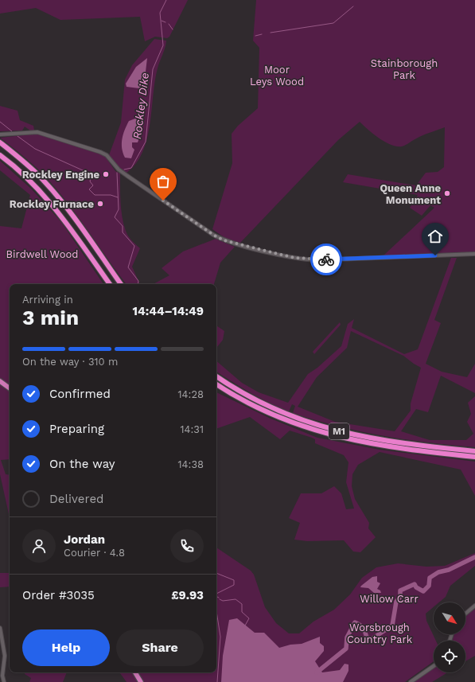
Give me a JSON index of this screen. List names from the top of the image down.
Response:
{
  "streets": {
    "highway": ["M1"]
  },
  "water": ["Rockley Dike"],
  "parks": [
    "Stainborough Park",
    "Moor Leys Wood",
    "Birdwell Wood",
    "Willow Carr",
    "Worsbrough Country Park"
  ],
  "places": ["Rockley Engine", "Queen Anne Monument", "Rockley Furnace"],
  "north": "bottom right",
  "page": {
    "heading": ["3 min", "Arriving in", "14:44–14:49"],
    "panel": [
      "Jordan",
      "Courier · 4.8",
      "Order #3035",
      "£9.93"
    ],
    "bar": "On the way · 310 m",
    "list": [
      ["Confirmed", "14:28"],
      ["Preparing", "14:31"],
      ["On the way", "14:38"],
      "Delivered"
    ],
    "buttons": ["Help", "Share"]
  }
}
